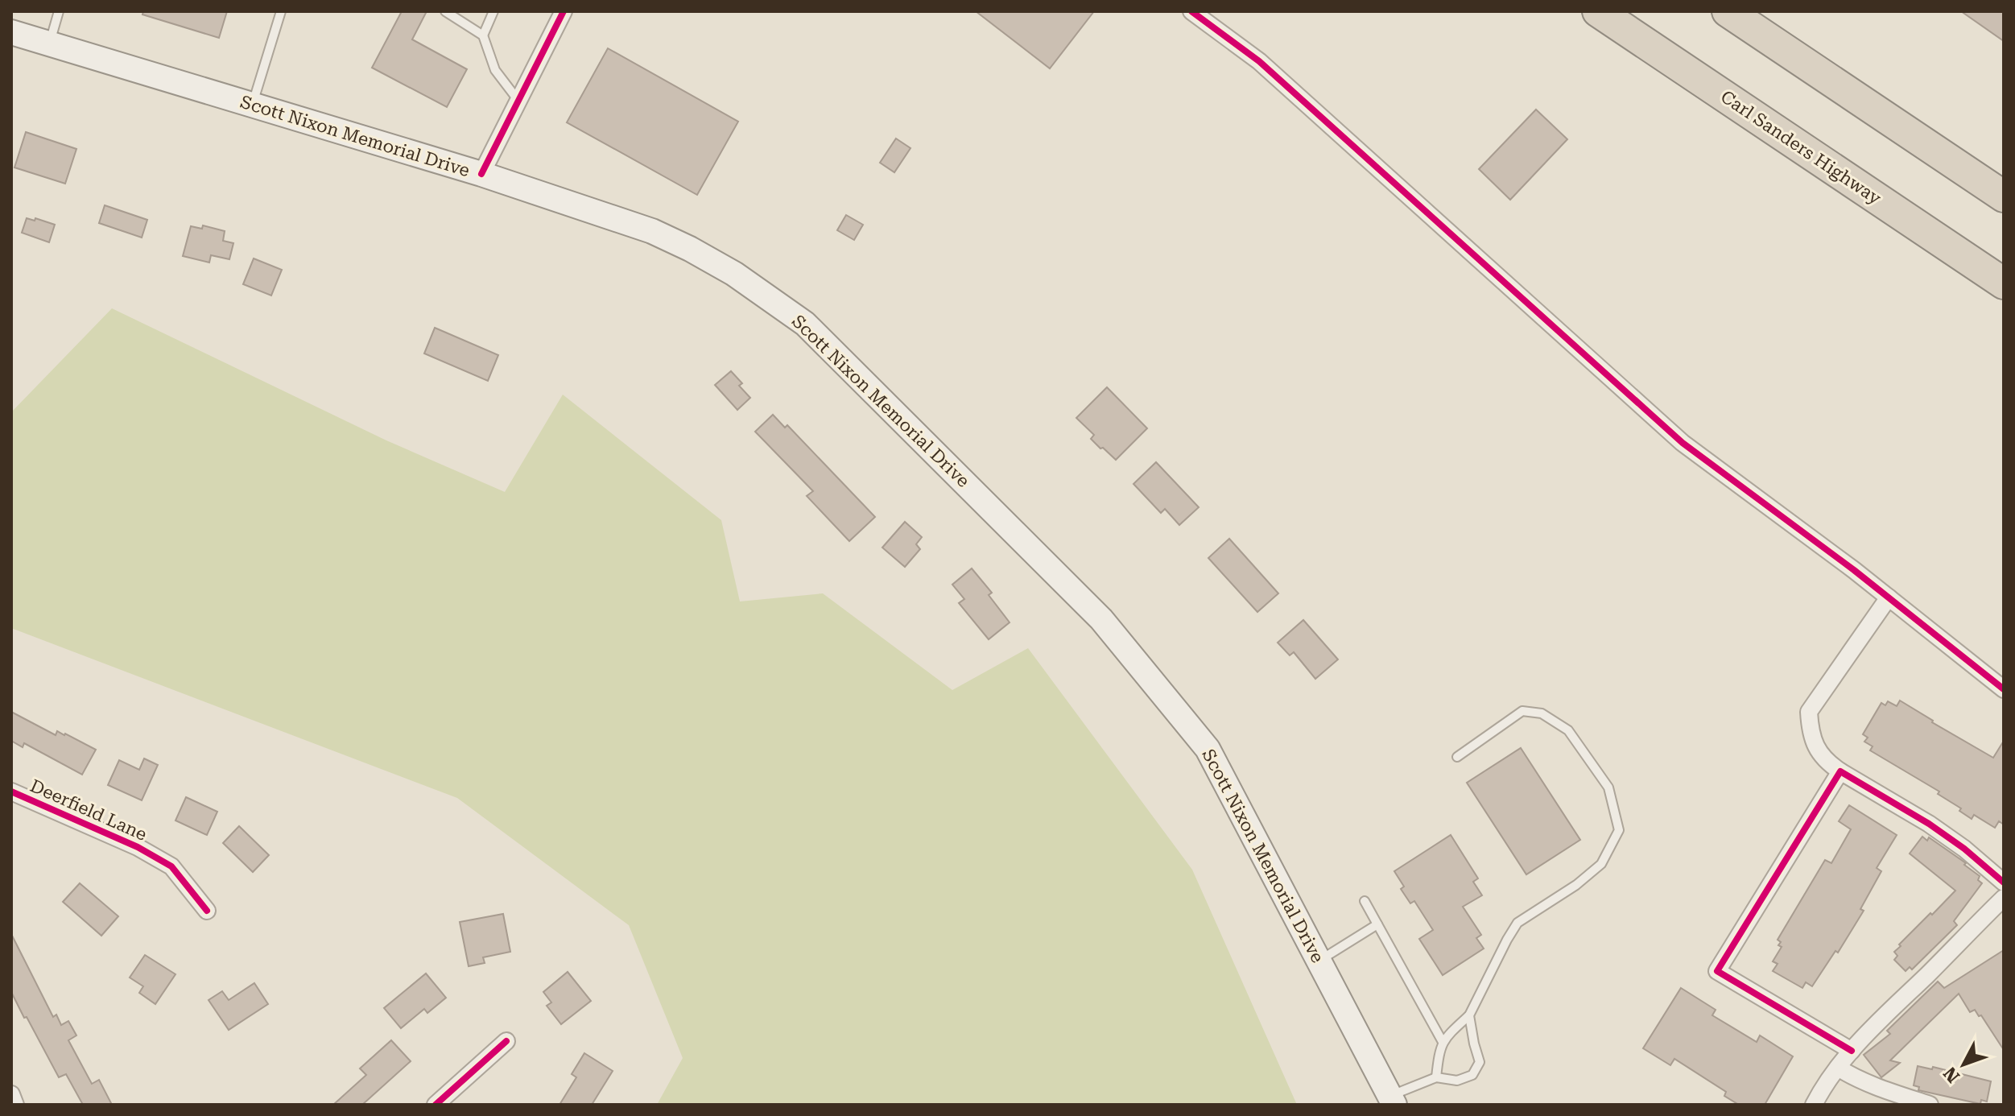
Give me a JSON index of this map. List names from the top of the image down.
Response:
{
  "streets": {
    "highway": ["Carl Sanders Highway"],
    "main road": ["Scott Nixon Memorial Drive"],
    "street": ["Deerfield Lane"]
  },
  "north": "bottom left"
}
